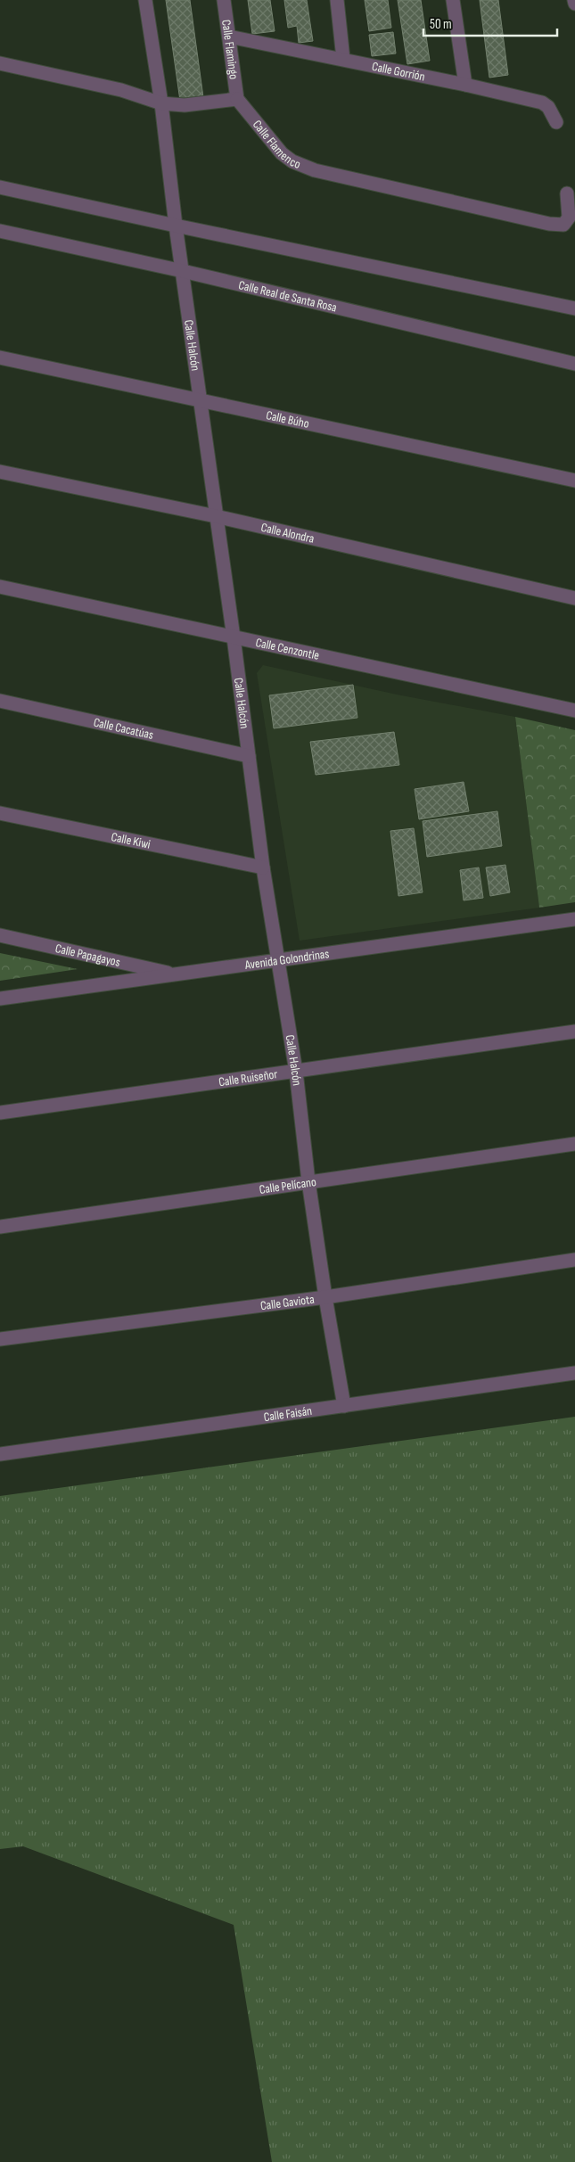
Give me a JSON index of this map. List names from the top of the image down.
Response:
{
  "streets": {
    "street": [
      "Calle Flamingo",
      "Calle Gorrión",
      "Calle Flamenco",
      "Calle Real de Santa Rosa",
      "Calle Halcón",
      "Calle Búho",
      "Calle Alondra",
      "Calle Cenzontle",
      "Calle Cacatúas",
      "Calle Kiwi",
      "Calle Papagayos",
      "Avenida Golondrinas",
      "Calle Ruiseñor",
      "Calle Pelícano",
      "Calle Gaviota",
      "Calle Faisán"
    ]
  },
  "crossings": [
    ["Calle Flamingo", "Calle Gorrión"],
    ["Calle Flamingo", "Calle Flamenco"],
    ["Calle Real de Santa Rosa", "Calle Halcón"],
    ["Calle Halcón", "Calle Búho"],
    ["Calle Halcón", "Calle Alondra"],
    ["Calle Halcón", "Calle Cenzontle"],
    ["Calle Halcón", "Calle Cacatúas"],
    ["Calle Halcón", "Calle Kiwi"],
    ["Calle Halcón", "Avenida Golondrinas"],
    ["Calle Halcón", "Calle Ruiseñor"],
    ["Calle Halcón", "Calle Pelícano"],
    ["Calle Halcón", "Calle Gaviota"],
    ["Calle Halcón", "Calle Faisán"],
    ["Calle Papagayos", "Avenida Golondrinas"]
  ],
  "scale_bar": "50 m"
}
